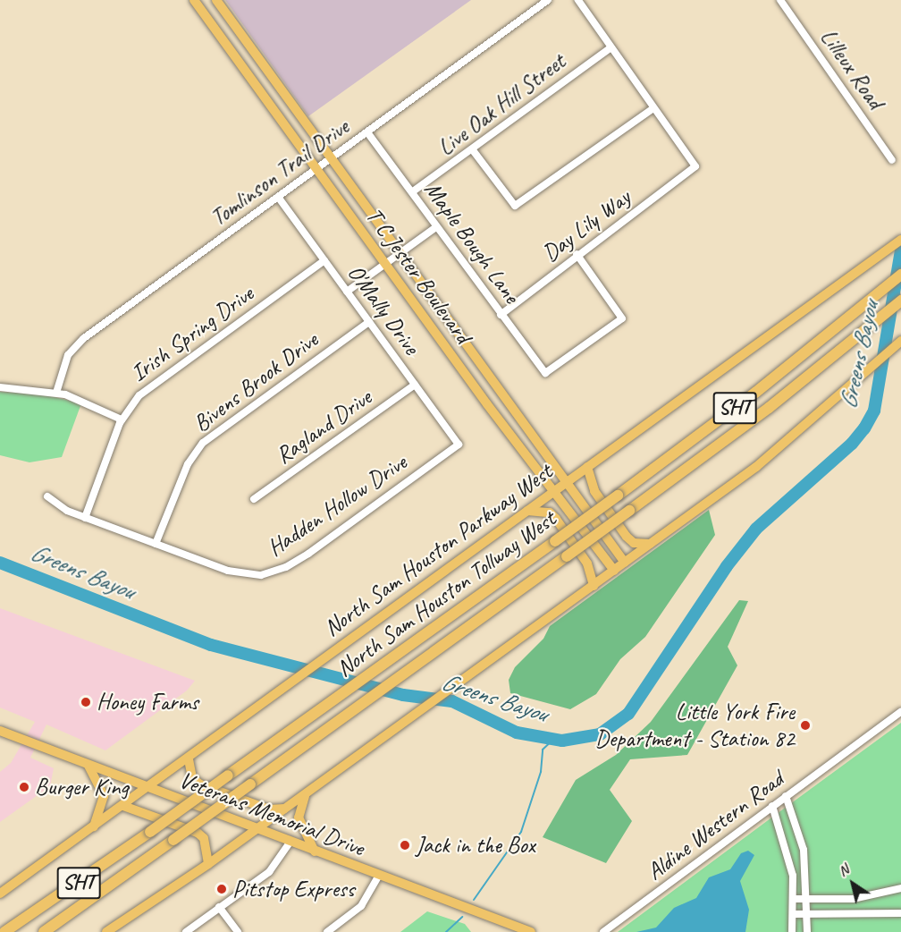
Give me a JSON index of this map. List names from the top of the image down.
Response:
{
  "streets": {
    "highway": ["SHT", "North Sam Houston Tollway West"],
    "main road": ["T C Jester Boulevard", "North Sam Houston Parkway West", "Veterans Memorial Drive"],
    "street": [
      "Lilleux Road",
      "Live Oak Hill Street",
      "Tomlinson Trail Drive",
      "Day Lily Way",
      "Maple Bough Lane",
      "O'Mally Drive",
      "Irish Spring Drive",
      "Bivens Brook Drive",
      "Ragland Drive",
      "Hadden Hollow Drive",
      "Aldine Western Road"
    ]
  },
  "crossings": [
    ["Live Oak Hill Street", "Maple Bough Lane"],
    ["Tomlinson Trail Drive", "Maple Bough Lane"],
    ["Tomlinson Trail Drive", "T C Jester Boulevard"],
    ["Tomlinson Trail Drive", "O'Mally Drive"],
    ["Day Lily Way", "Maple Bough Lane"],
    ["T C Jester Boulevard", "North Sam Houston Parkway West"],
    ["O'Mally Drive", "Irish Spring Drive"],
    ["O'Mally Drive", "Bivens Brook Drive"],
    ["O'Mally Drive", "Ragland Drive"],
    ["O'Mally Drive", "Hadden Hollow Drive"],
    ["Irish Spring Drive", "Hadden Hollow Drive"],
    ["Bivens Brook Drive", "Hadden Hollow Drive"],
    ["North Sam Houston Parkway West", "Veterans Memorial Drive"]
  ],
  "water": ["Greens Bayou"],
  "places": [
    "Honey Farms",
    "Little York Fire Department - Station 82",
    "Burger King",
    "Jack in the Box",
    "Pitstop Express"
  ],
  "north": "top left"
}
